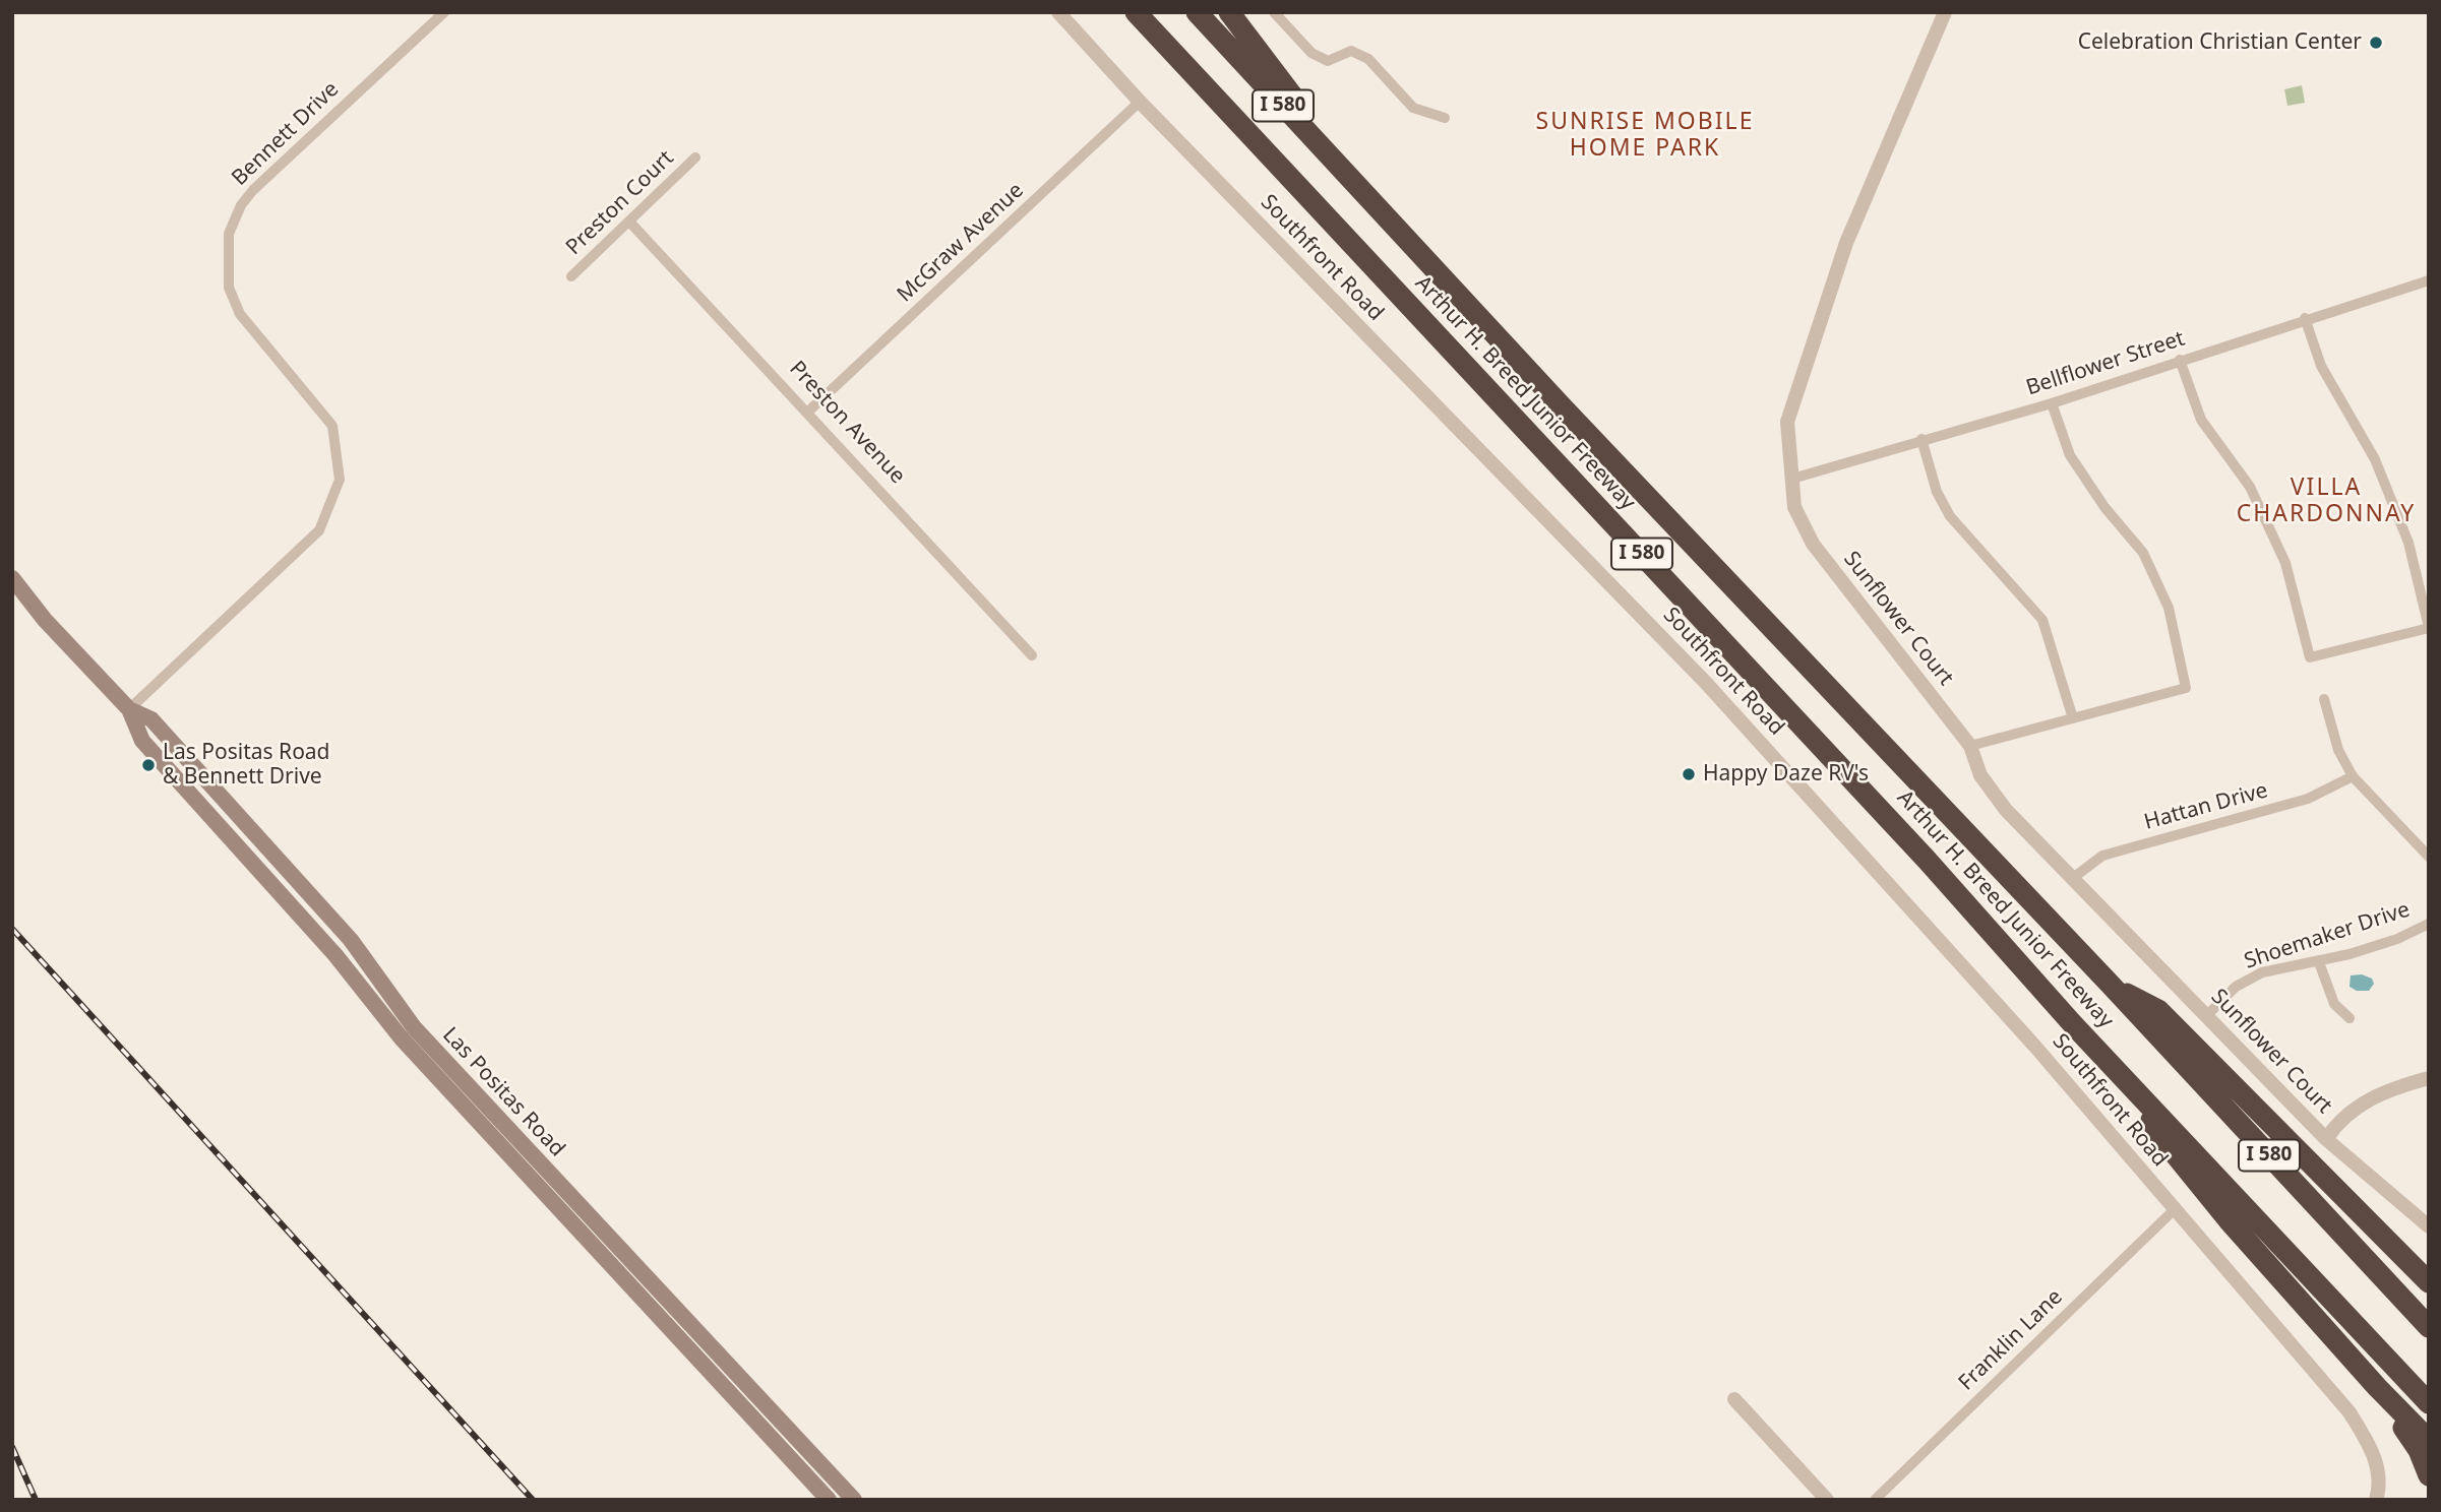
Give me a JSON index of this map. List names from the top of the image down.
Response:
{
  "streets": {
    "highway": ["I 580", "Arthur H. Breed Junior Freeway"],
    "main road": ["Las Positas Road"],
    "street": [
      "Bennett Drive",
      "Preston Court",
      "McGraw Avenue",
      "Southfront Road",
      "Bellflower Street",
      "Preston Avenue",
      "Sunflower Court",
      "Hattan Drive",
      "Shoemaker Drive",
      "Franklin Lane"
    ]
  },
  "crossings": [
    ["Bennett Drive", "Las Positas Road"],
    ["Preston Court", "Preston Avenue"],
    ["McGraw Avenue", "Southfront Road"],
    ["McGraw Avenue", "Preston Avenue"],
    ["Southfront Road", "Franklin Lane"],
    ["Bellflower Street", "Sunflower Court"],
    ["Sunflower Court", "Hattan Drive"],
    ["Sunflower Court", "Shoemaker Drive"]
  ],
  "districts": ["SUNRISE MOBILE HOME PARK", "VILLA CHARDONNAY"],
  "places": ["Celebration Christian Center", "Las Positas Road & Bennett Drive", "Happy Daze RV's"]
}
